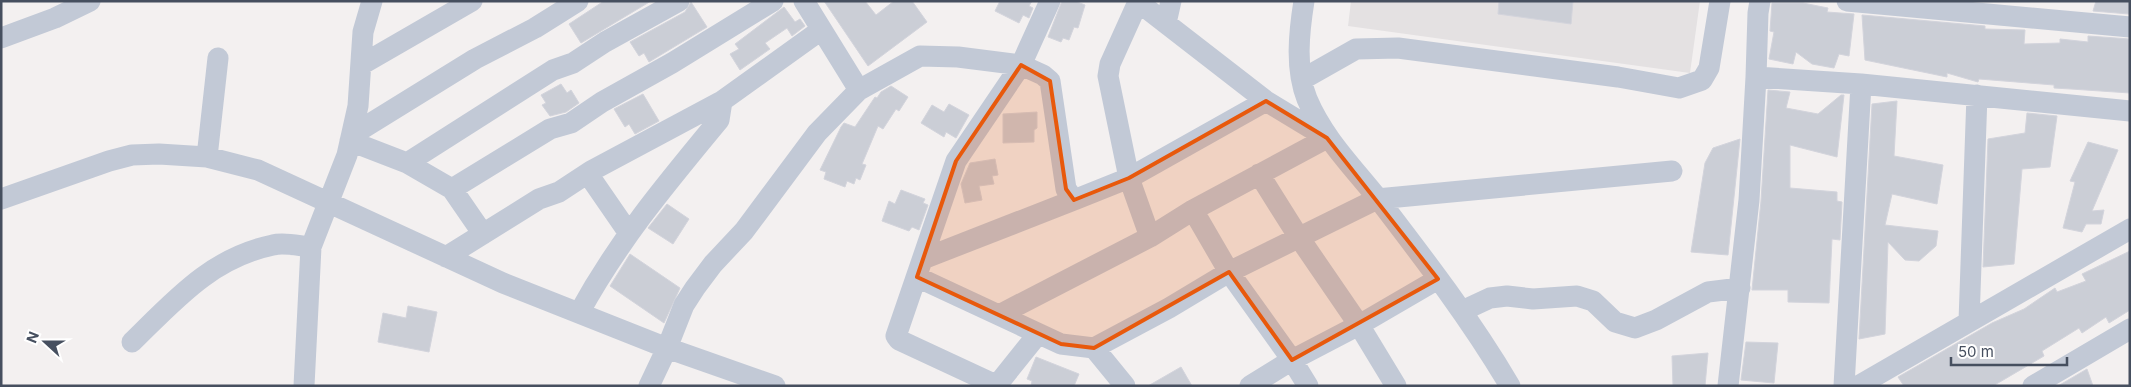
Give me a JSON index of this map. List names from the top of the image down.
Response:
{
  "scale_bar": "50 m",
  "north": "left"
}
